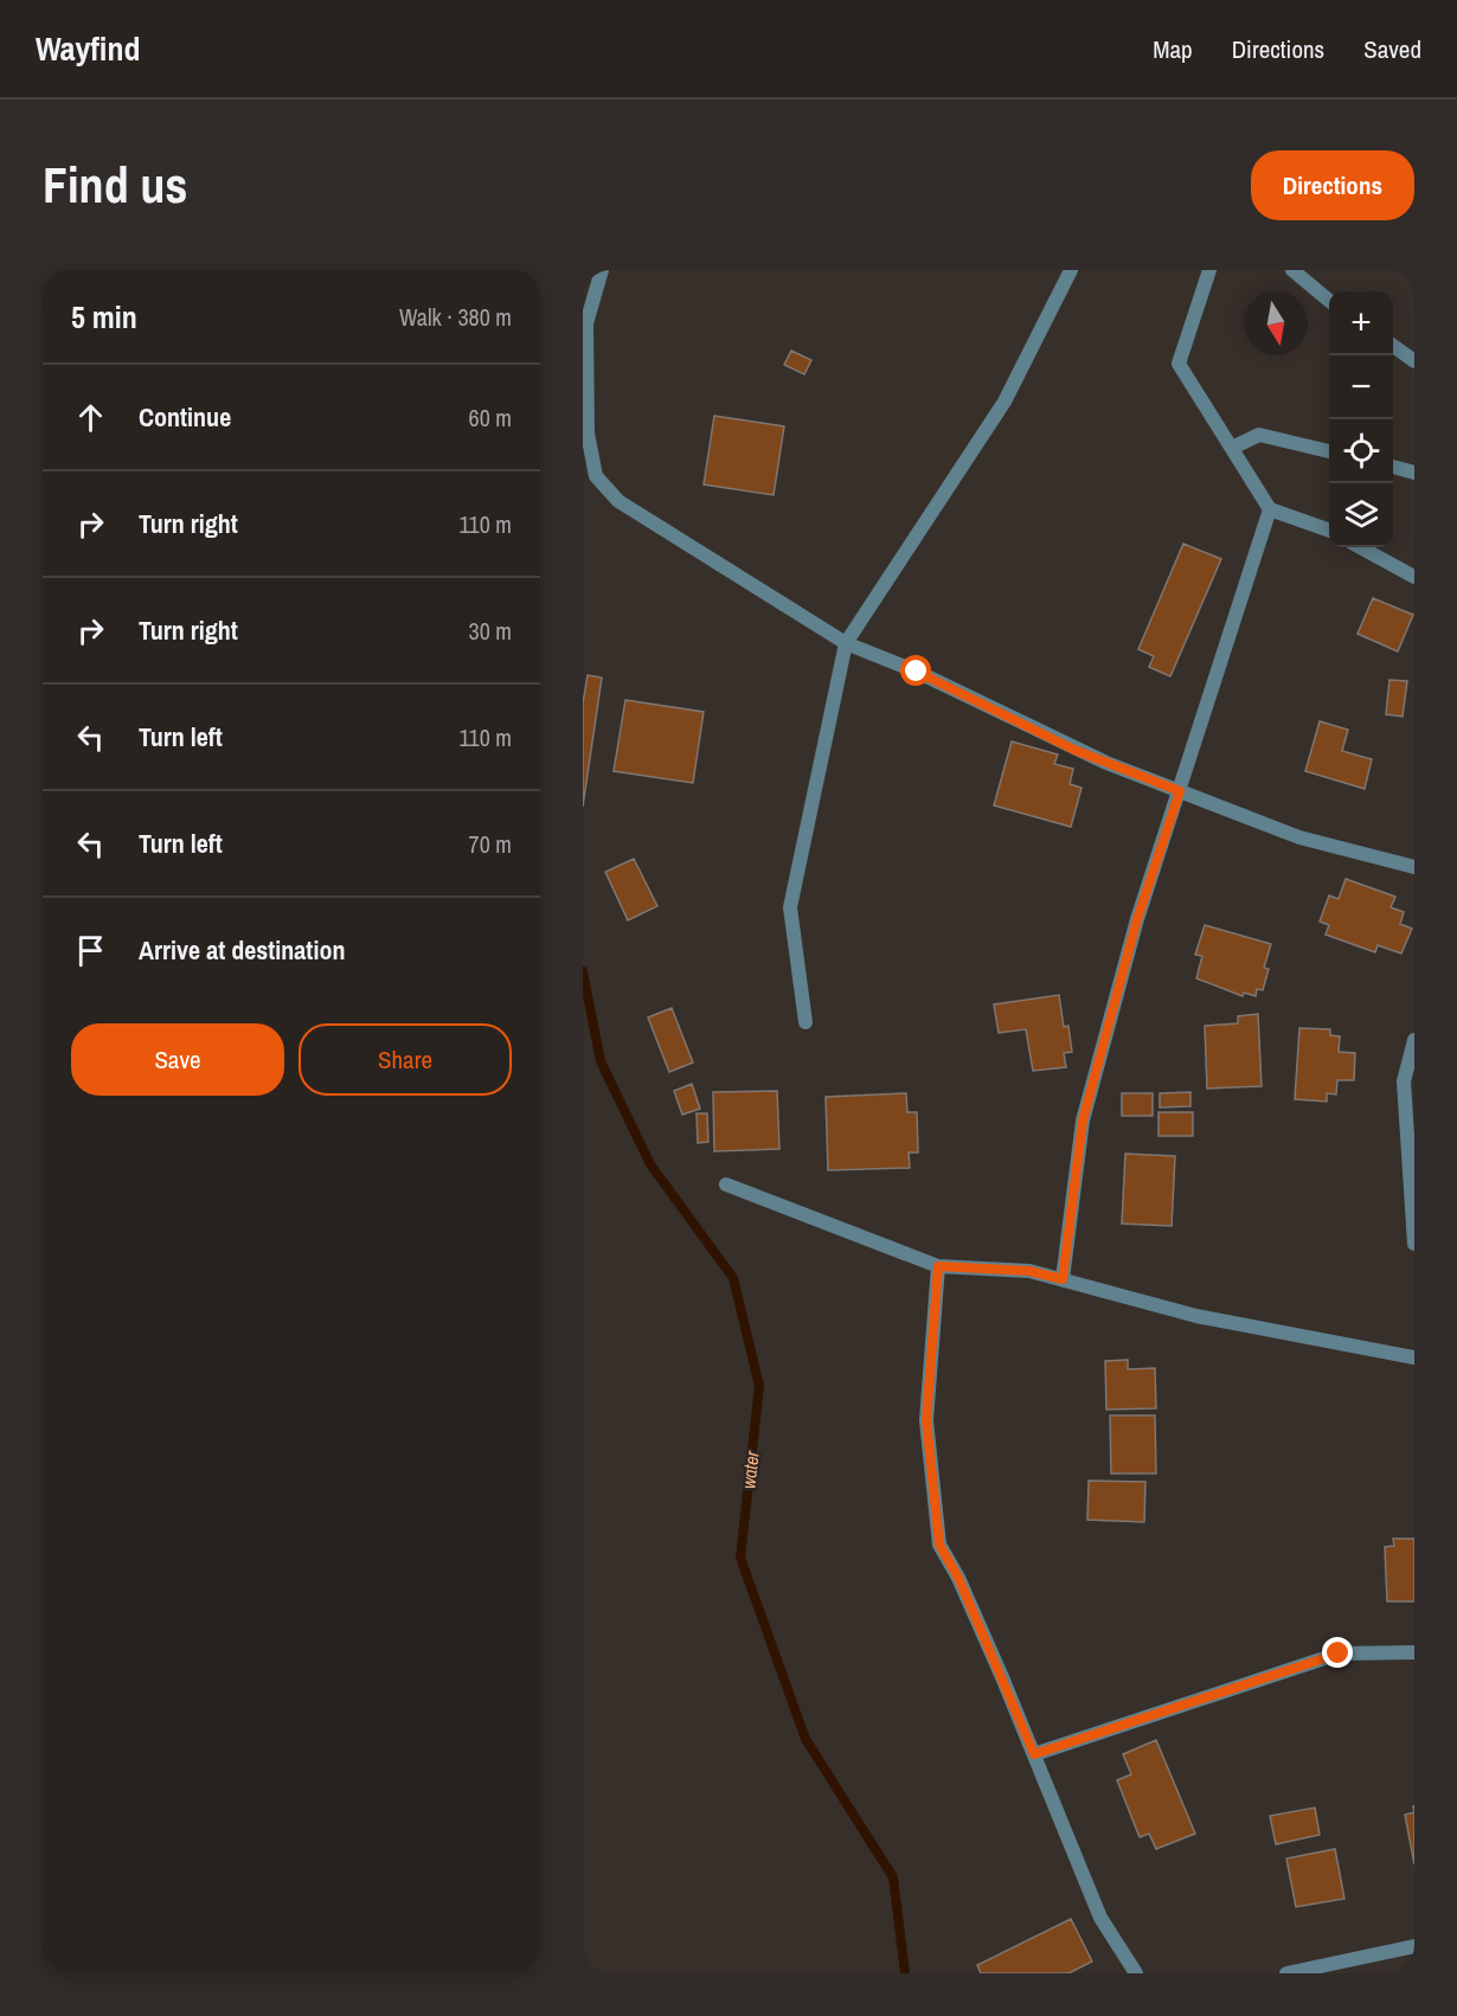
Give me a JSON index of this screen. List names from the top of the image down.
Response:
{
  "water": ["water"],
  "north": "bottom",
  "page": {
    "header": "Wayfind",
    "nav": ["Map", "Directions", "Saved"],
    "buttons": [
      "Directions",
      ["Save", "Share"]
    ],
    "title": "Find us",
    "heading": ["5 min", "Walk · 380 m"],
    "map_buttons": ["+", "−"],
    "list": [
      ["Continue", "60 m"],
      ["Turn right", "110 m"],
      ["Turn right", "30 m"],
      ["Turn left", "110 m"],
      ["Turn left", "70 m"],
      "Arrive at destination"
    ]
  }
}
